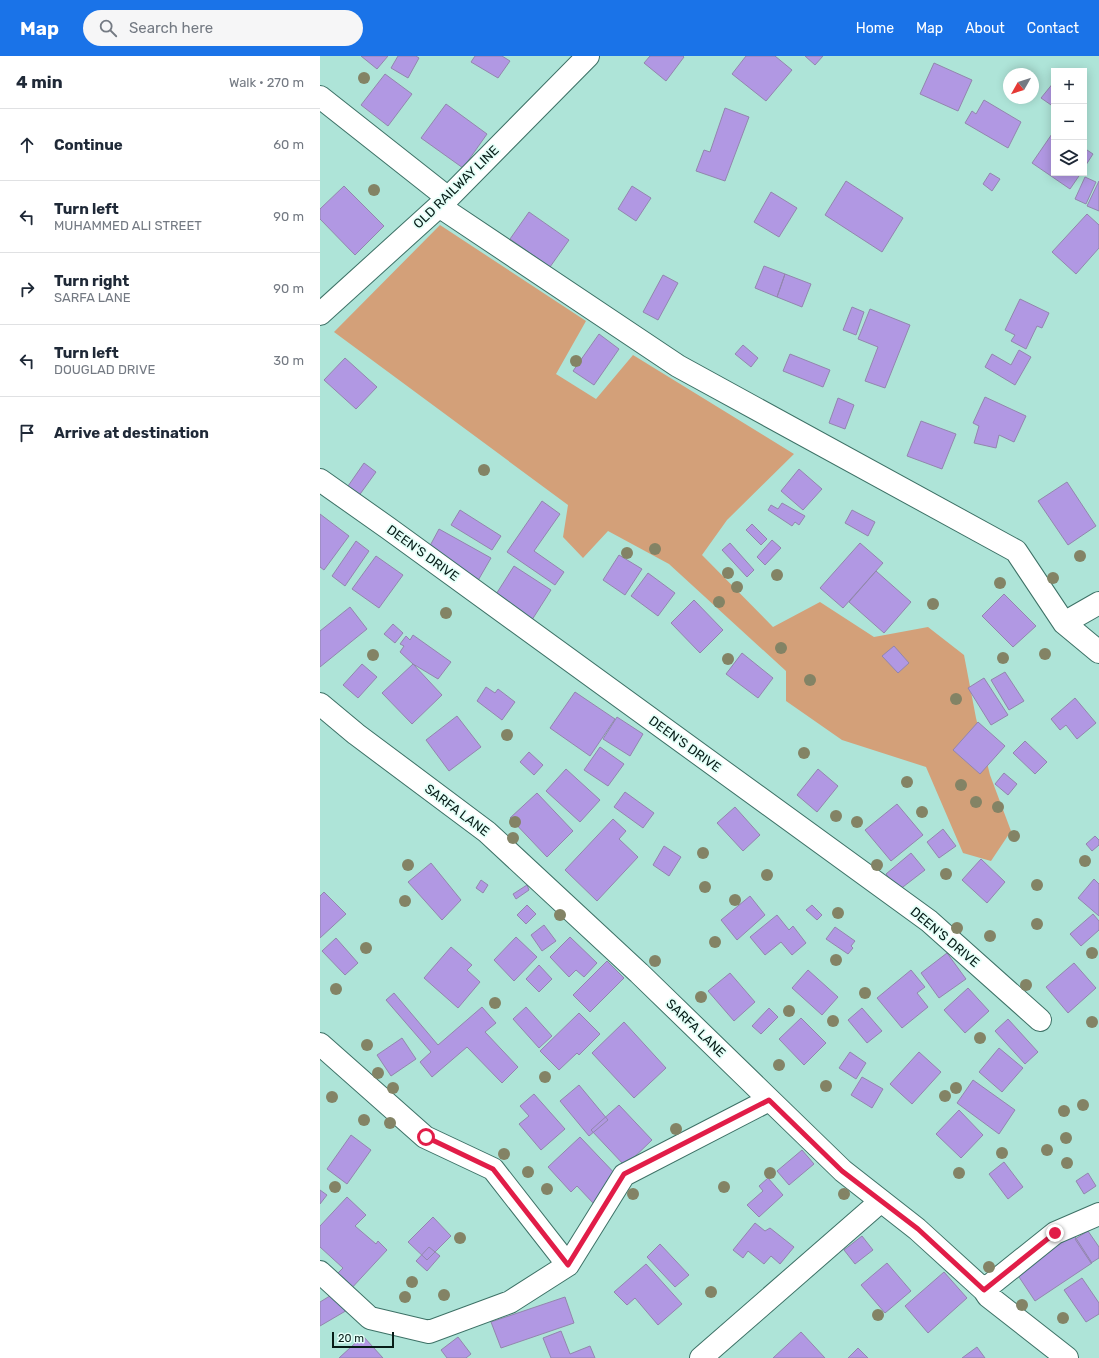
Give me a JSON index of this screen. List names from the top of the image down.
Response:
{
  "streets": {
    "street": ["OLD RAILWAY LINE", "DEEN'S DRIVE", "SARFA LANE"]
  },
  "scale_bar": "20 m",
  "north": "bottom left",
  "page": {
    "header": "Map",
    "search": "Search here",
    "nav": [
      "Home",
      "Map",
      "About",
      "Contact"
    ],
    "heading": ["4 min", "Walk · 270 m"],
    "map_buttons": ["+", "−"],
    "list": [
      ["Continue", "60 m"],
      ["Turn left", "MUHAMMED ALI STREET", "90 m"],
      ["Turn right", "SARFA LANE", "90 m"],
      ["Turn left", "DOUGLAD DRIVE", "30 m"],
      "Arrive at destination"
    ],
    "scale": "20 m"
  }
}
